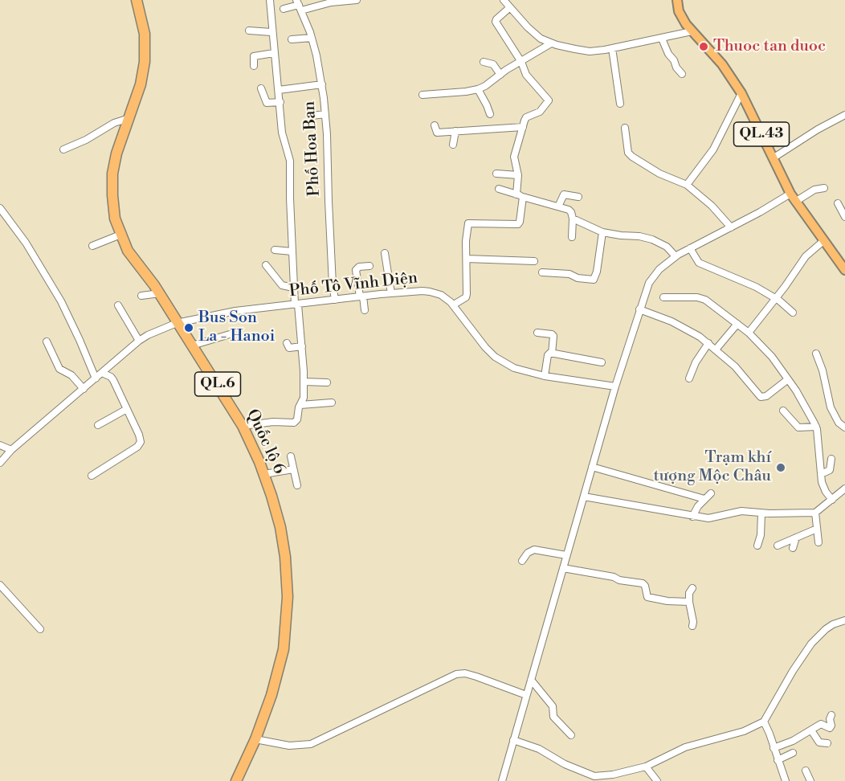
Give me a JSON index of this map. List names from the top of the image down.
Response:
{
  "streets": {
    "highway": ["QL.6", "Quốc lộ 6"],
    "main road": ["QL.43"],
    "street": ["Phố Hoa Ban", "Phố Tô Vĩnh Diện"]
  },
  "crossings": [
    ["Phố Hoa Ban", "Phố Tô Vĩnh Diện"],
    ["Phố Tô Vĩnh Diện", "Quốc lộ 6"]
  ],
  "places": ["Thuoc tan duoc", "Bus Son La - Hanoi", "Trạm khí tượng Mộc Châu"]
}
